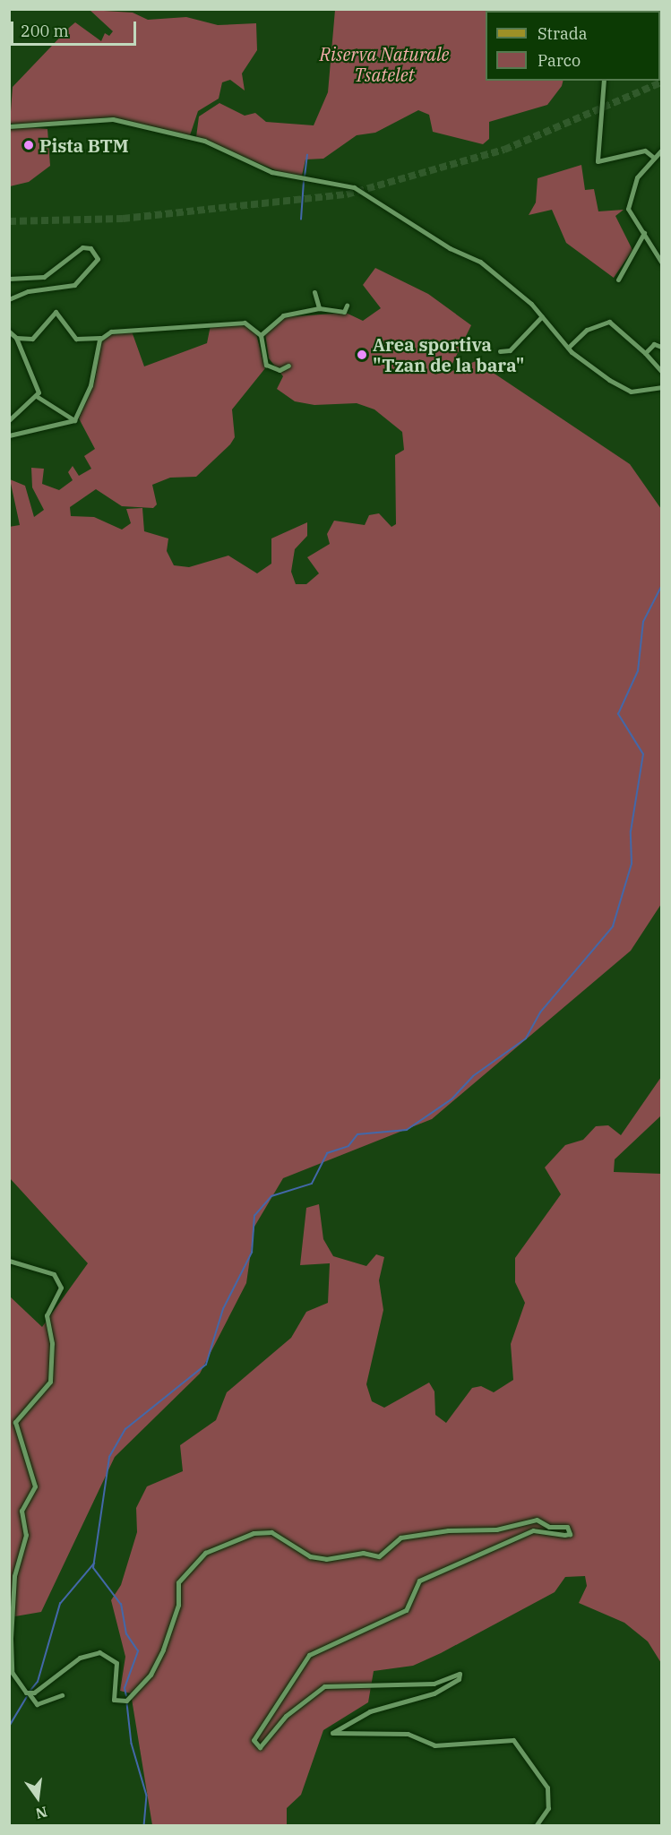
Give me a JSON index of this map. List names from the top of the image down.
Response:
{
  "parks": ["Riserva Naturale Tsatelet"],
  "places": ["Pista BTM", "Area sportiva \"Tzan de la bara\""],
  "legend": ["Strada", "Parco"],
  "scale_bar": "200 m",
  "north": "bottom"
}
